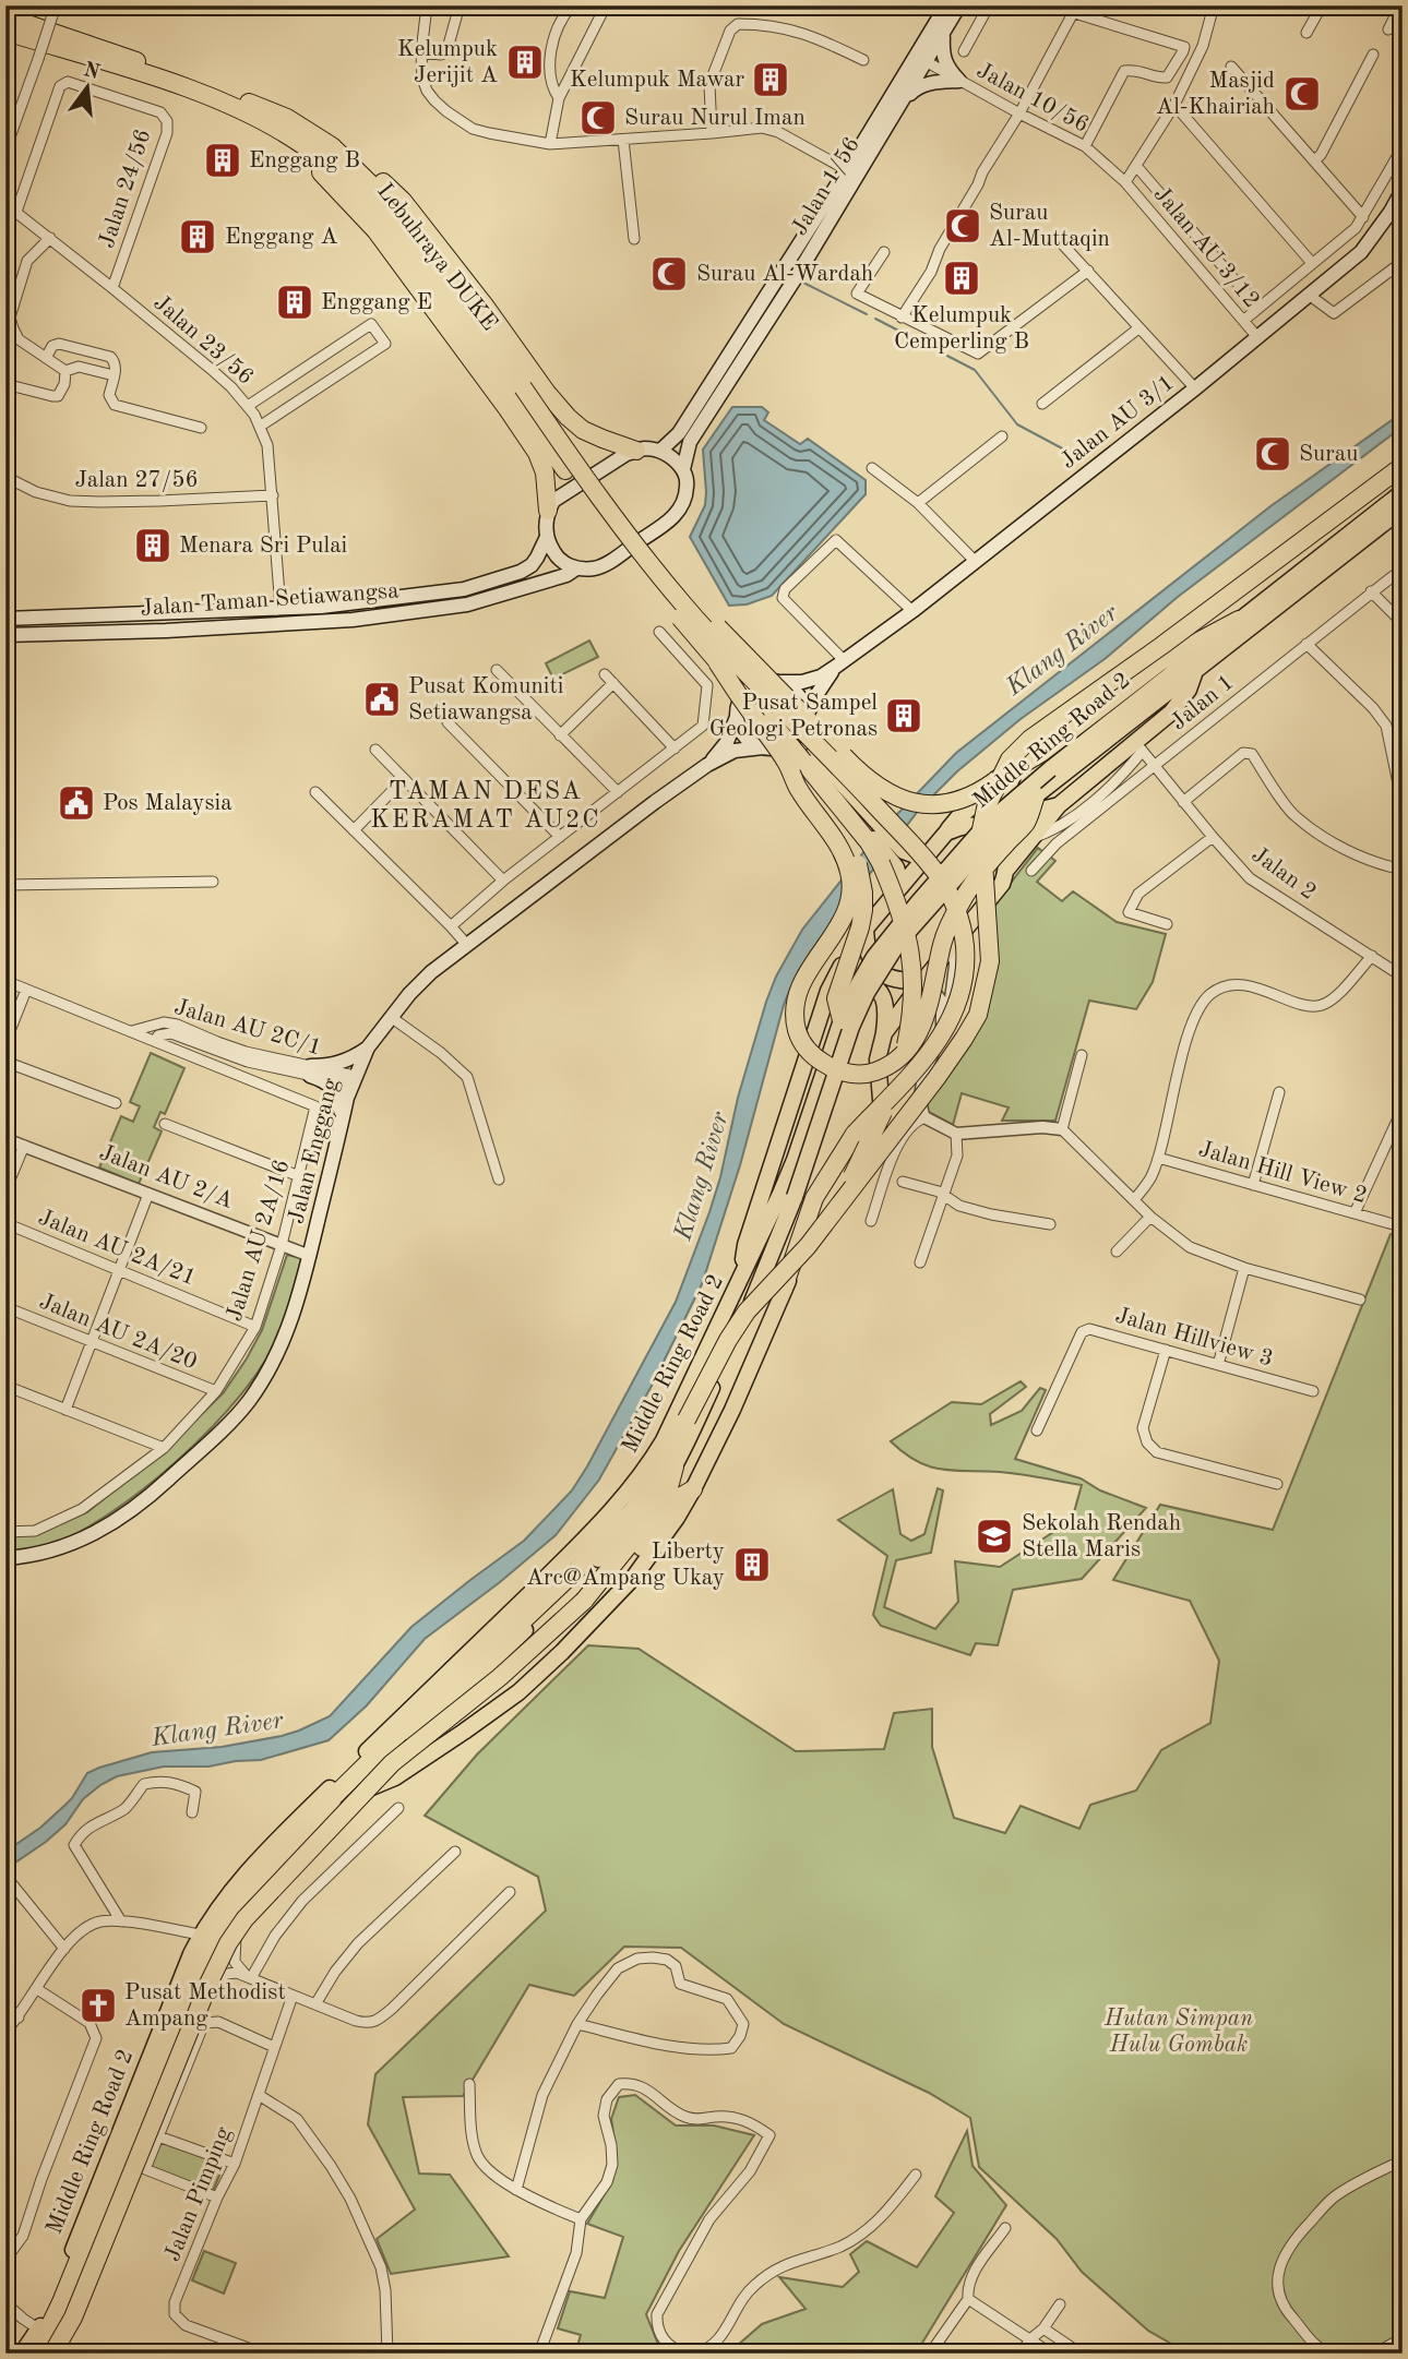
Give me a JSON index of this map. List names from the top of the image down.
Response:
{
  "streets": {
    "highway": ["Lebuhraya DUKE", "Middle Ring Road 2"],
    "main road": [
      "Jalan 1/56",
      "Jalan AU 3/1",
      "Jalan Taman Setiawangsa",
      "Jalan Enggang"
    ],
    "street": [
      "Jalan 10/56",
      "Jalan 24/56",
      "Jalan AU 3/12",
      "Jalan 23/56",
      "Jalan 27/56",
      "Jalan 1",
      "Jalan 2",
      "Jalan AU 2C/1",
      "Jalan Hill View 2",
      "Jalan AU 2/A",
      "Jalan AU 2A/16",
      "Jalan AU 2A/21",
      "Jalan AU 2A/20",
      "Jalan Hillview 3",
      "Jalan Pimping"
    ]
  },
  "crossings": [
    ["Jalan 10/56", "Jalan 1/56"],
    ["Jalan 10/56", "Jalan AU 3/12"],
    ["Jalan 1/56", "Jalan Taman Setiawangsa"],
    ["Jalan 24/56", "Jalan 23/56"],
    ["Jalan AU 3/12", "Jalan AU 3/1"],
    ["Jalan 23/56", "Jalan 27/56"],
    ["Jalan 23/56", "Jalan Taman Setiawangsa"],
    ["Jalan AU 3/1", "Jalan Enggang"],
    ["Jalan 1", "Jalan 2"],
    ["Jalan AU 2C/1", "Jalan Enggang"],
    ["Jalan AU 2C/1", "Jalan AU 2A/16"],
    ["Jalan Enggang", "Jalan AU 2/A"],
    ["Jalan AU 2/A", "Jalan AU 2A/16"],
    ["Jalan AU 2A/16", "Jalan AU 2A/21"],
    ["Jalan AU 2A/16", "Jalan AU 2A/20"]
  ],
  "districts": ["TAMAN DESA KERAMAT AU2C"],
  "water": ["Klang River"],
  "parks": ["Hutan Simpan Hulu Gombak"],
  "places": {
    "building": [
      "Kelumpuk Jerijit A",
      "Kelumpuk Mawar",
      "Enggang B",
      "Enggang A",
      "Kelumpuk Cemperling B",
      "Enggang E",
      "Menara Sri Pulai",
      "Pusat Sampel Geologi Petronas",
      "Liberty Arc@Ampang Ukay"
    ],
    "mosque": [
      "Masjid Al-Khairiah",
      "Surau Nurul Iman",
      "Surau Al-Muttaqin",
      "Surau Al-Wardah",
      "Surau"
    ],
    "public building": ["Pusat Komuniti Setiawangsa", "Pos Malaysia"],
    "school or university": ["Sekolah Rendah Stella Maris"],
    "church": ["Pusat Methodist Ampang"]
  },
  "north": "top"
}
